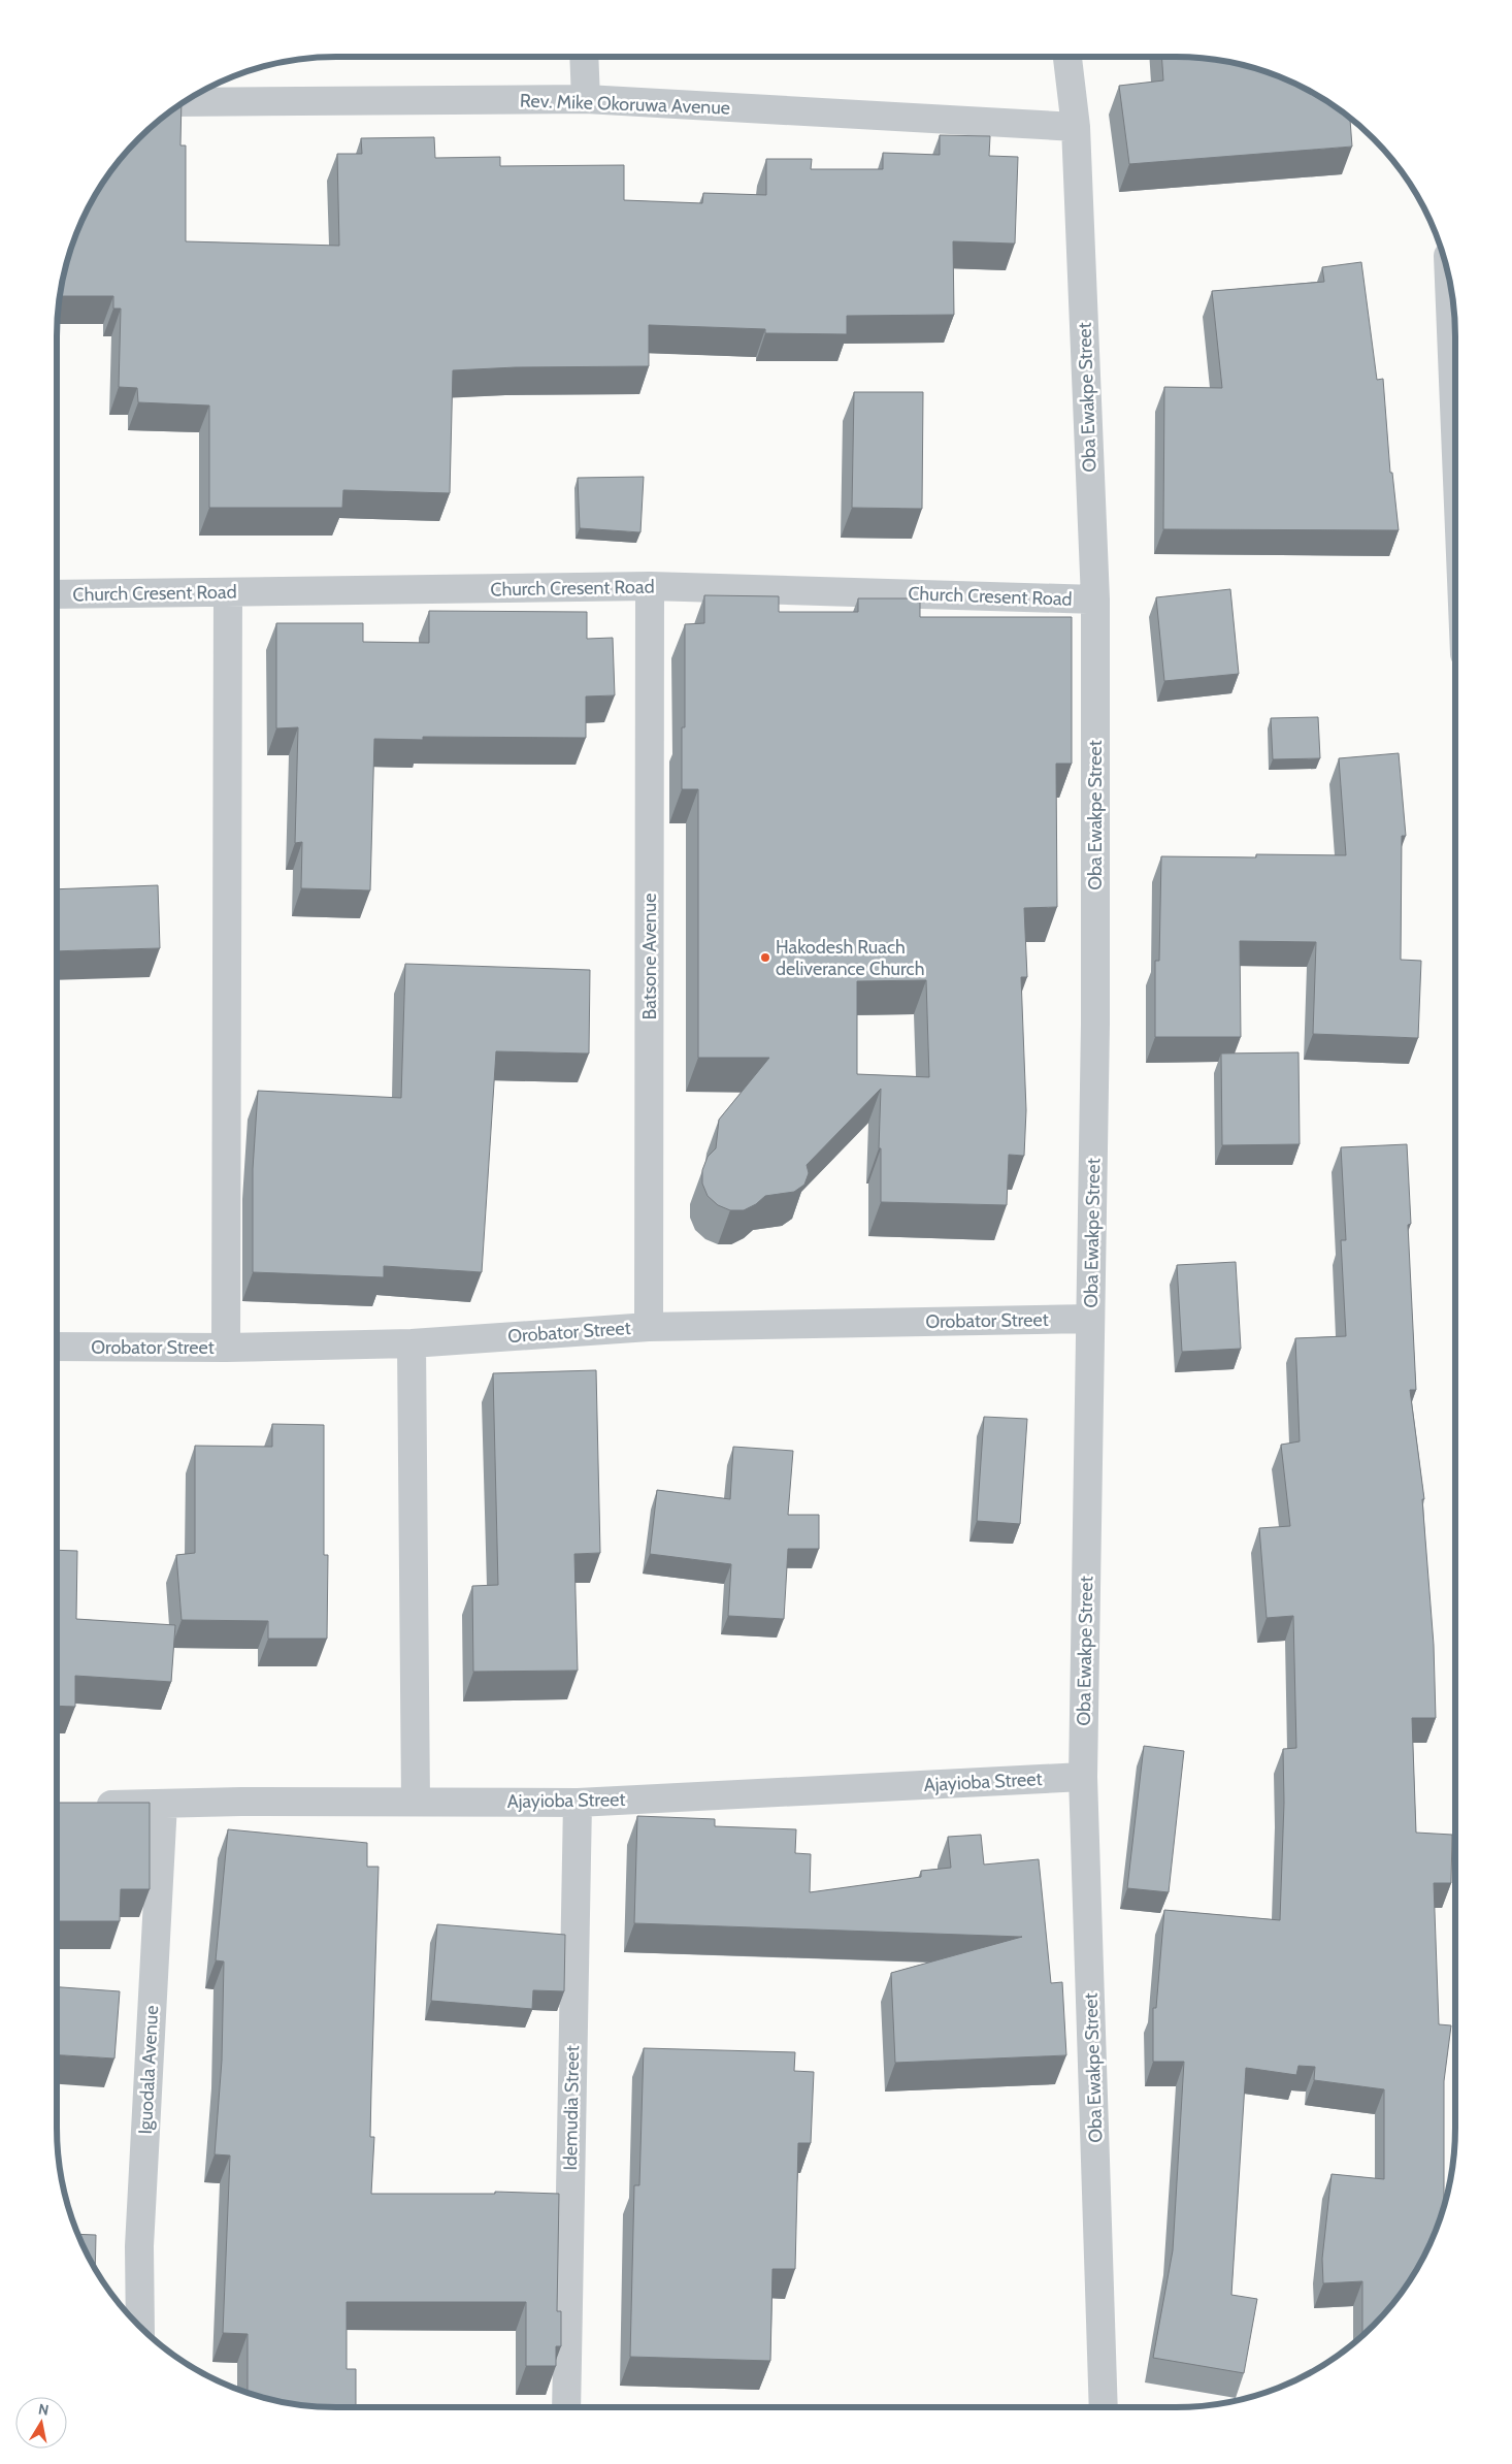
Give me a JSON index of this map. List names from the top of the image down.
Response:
{
  "streets": {
    "street": [
      "Rev. Mike Okoruwa Avenue",
      "Oba Ewakpe Street",
      "Church Cresent Road",
      "Batsone Avenue",
      "Orobator Street",
      "Ajayioba Street",
      "Iguodala Avenue",
      "Idemudia Street"
    ]
  },
  "crossings": [
    ["Rev. Mike Okoruwa Avenue", "Oba Ewakpe Street"],
    ["Oba Ewakpe Street", "Church Cresent Road"],
    ["Oba Ewakpe Street", "Orobator Street"],
    ["Oba Ewakpe Street", "Ajayioba Street"],
    ["Church Cresent Road", "Batsone Avenue"],
    ["Batsone Avenue", "Orobator Street"],
    ["Ajayioba Street", "Iguodala Avenue"],
    ["Ajayioba Street", "Idemudia Street"]
  ],
  "places": ["Hakodesh Ruach deliverance Church"],
  "north": "top"
}
